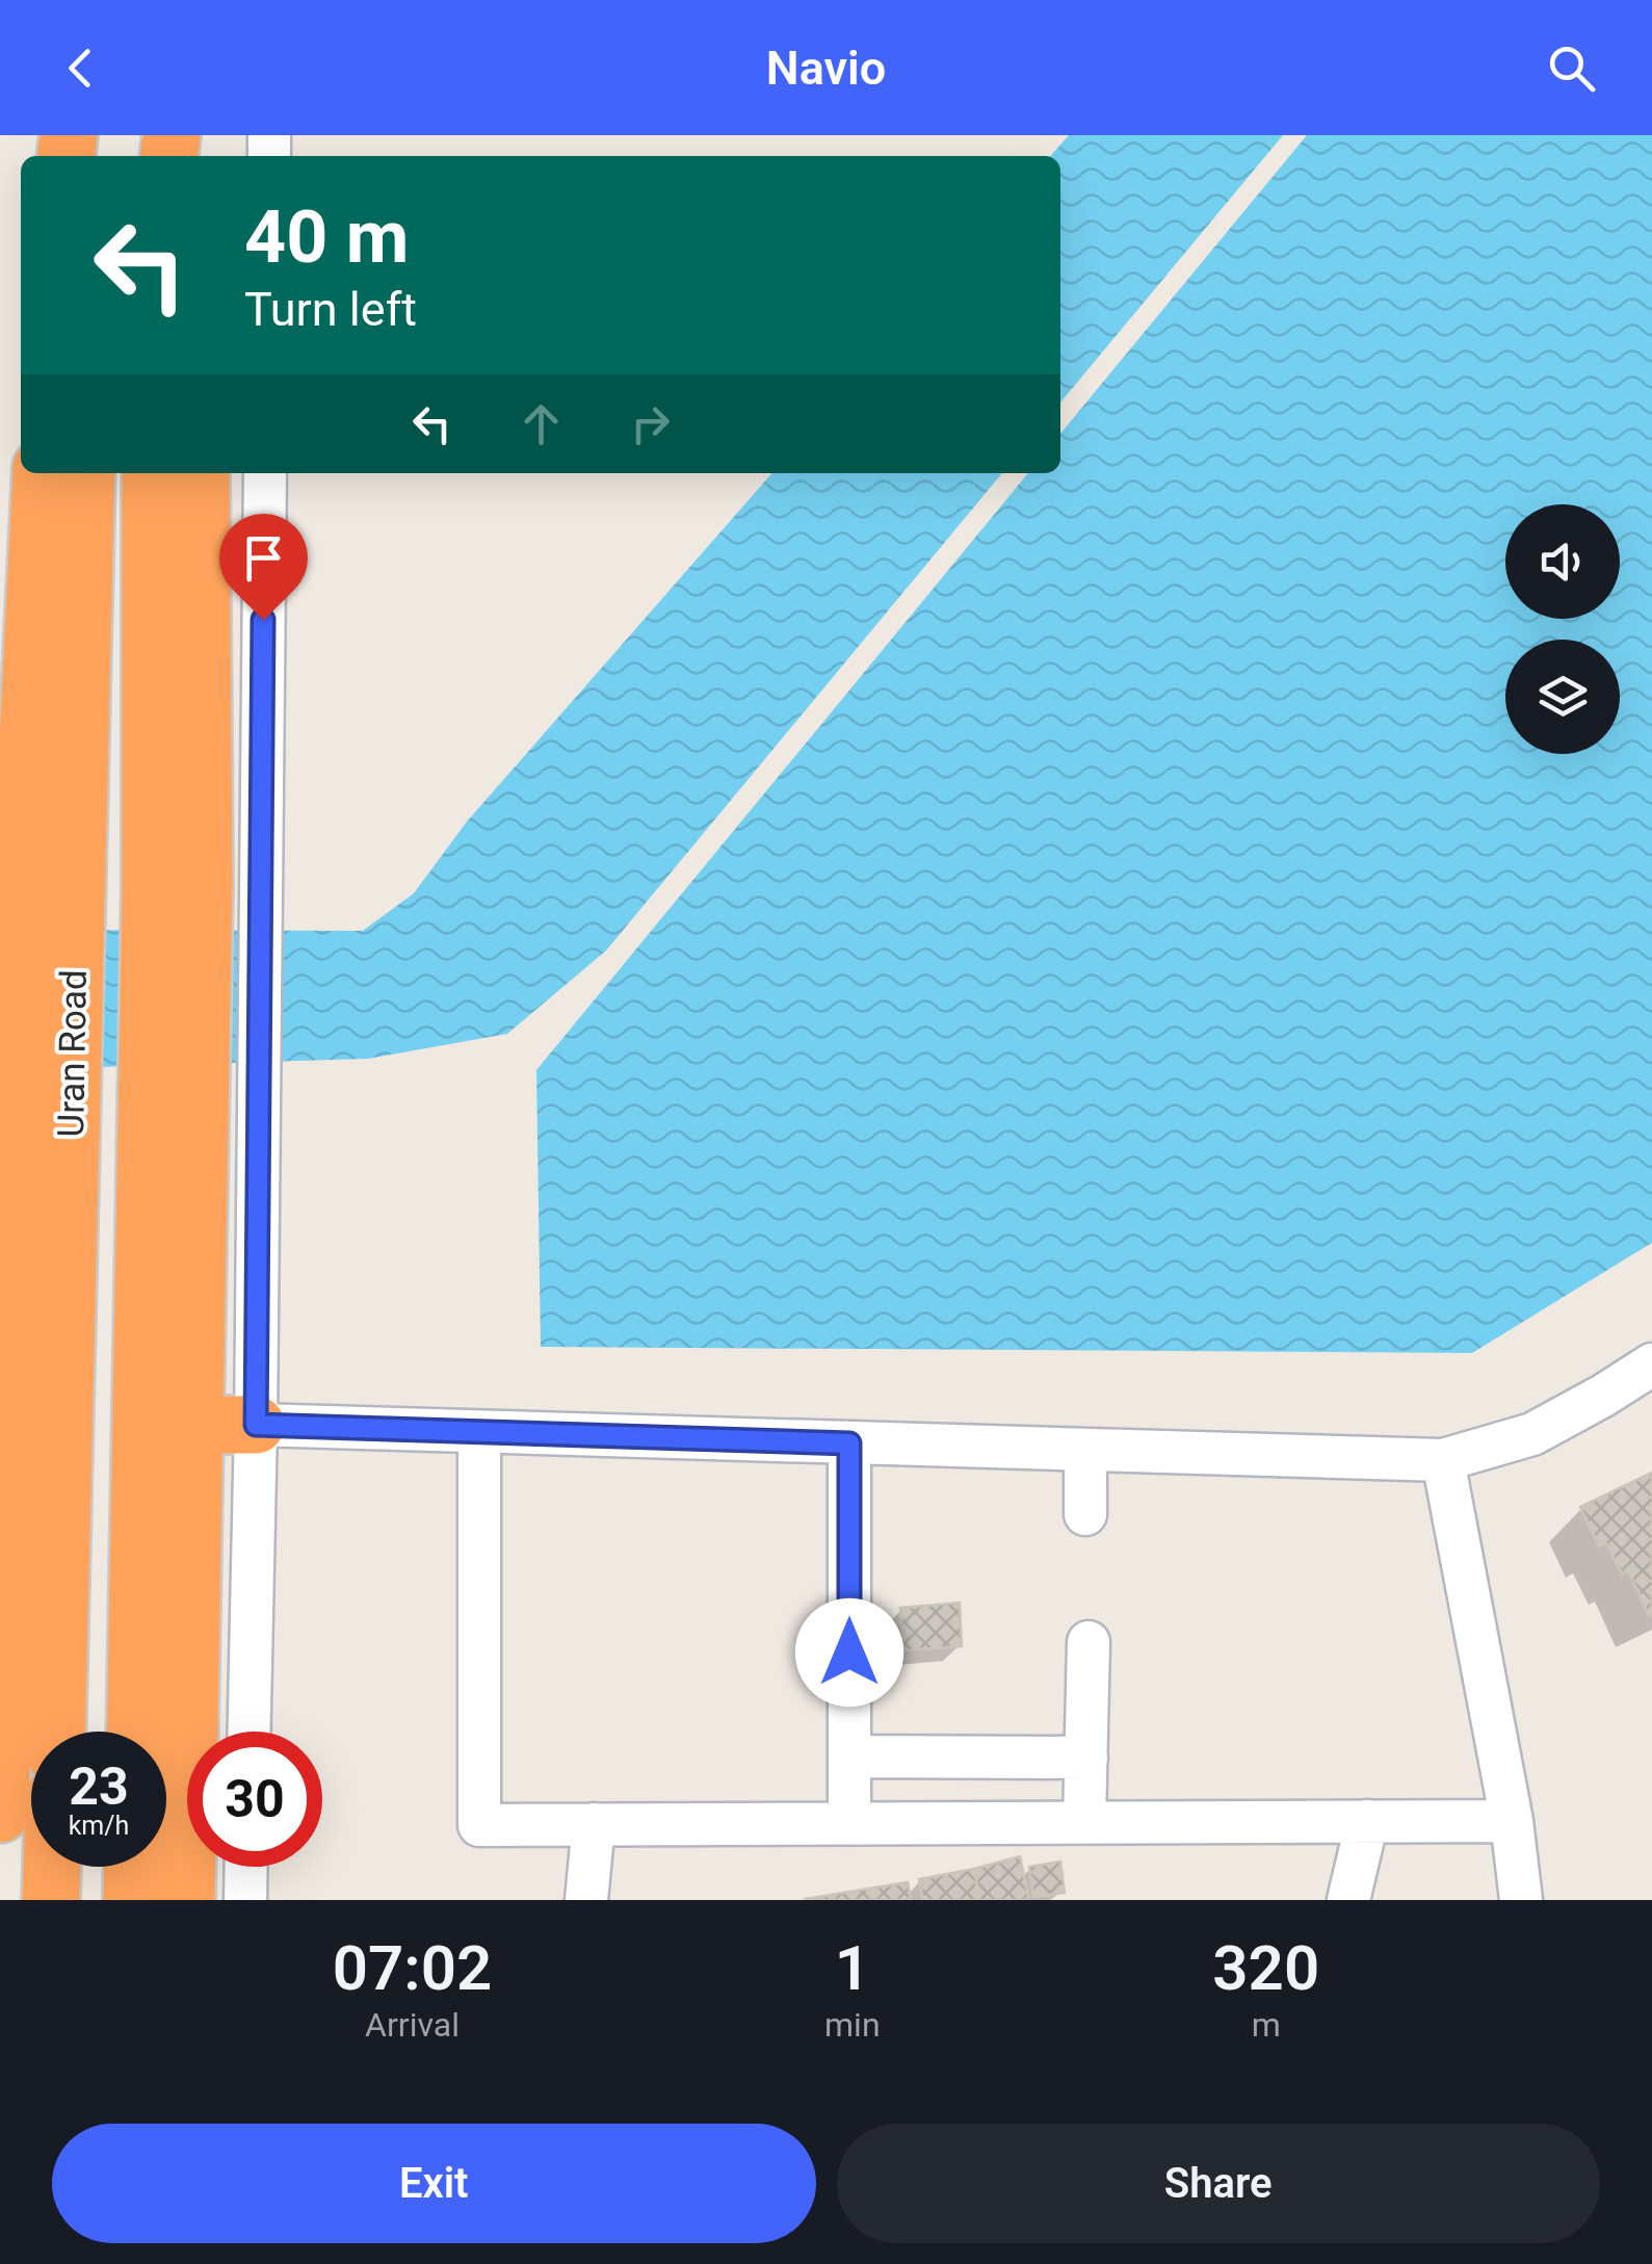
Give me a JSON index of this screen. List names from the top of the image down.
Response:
{
  "streets": {
    "highway": ["Uran Road"]
  },
  "page": {
    "header": "Navio",
    "turn": ["40 m", "Turn left"],
    "speed": "23 km/h",
    "limit": "30",
    "eta": [
      "07:02",
      "Arrival",
      "1",
      "min",
      "320",
      "m"
    ],
    "buttons": ["Exit", "Share"]
  }
}
